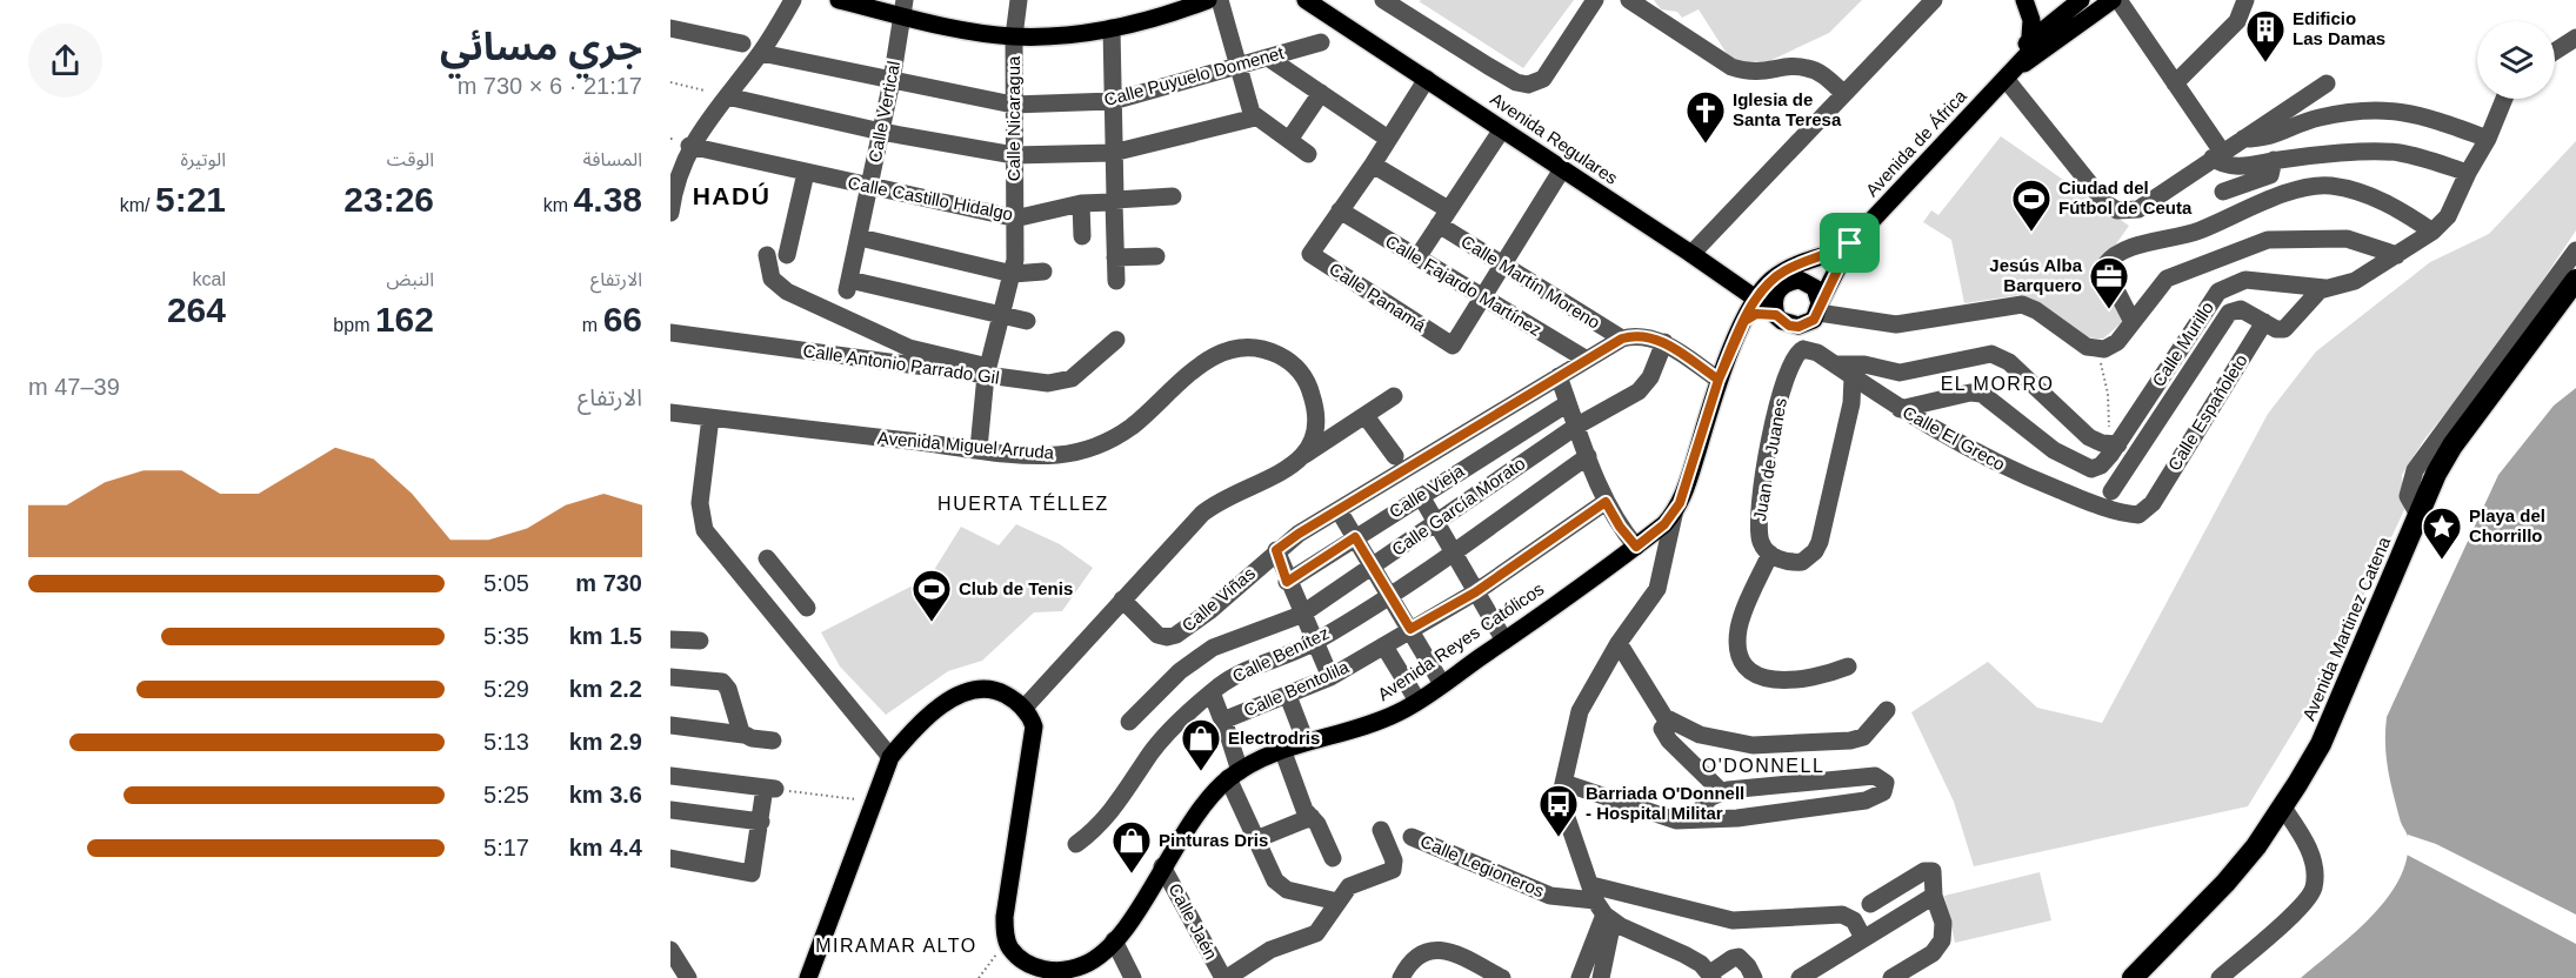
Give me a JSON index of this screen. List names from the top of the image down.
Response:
{
  "streets": {
    "highway": ["Avenida Martinez Catena"],
    "main road": ["Avenida Regulares", "Avenida de África", "Avenida Reyes Católicos"],
    "street": [
      "Calle Puyuelo Domenet",
      "Calle Vertical",
      "Calle Nicaragua",
      "Calle Castillo Hidalgo",
      "Calle Martín Moreno",
      "Calle Fajardo Martínez",
      "Calle Panamá",
      "Calle Murillo",
      "Calle Antonio Parrado Gil",
      "Calle Españoleto",
      "Calle El Greco",
      "Avenida Miguel Arruda",
      "Juan de Juanes",
      "Calle Vieja",
      "Calle García Morato",
      "Calle Viñas",
      "Calle Benítez",
      "Calle Bentolila",
      "Calle Legioneros",
      "Calle Jaén"
    ]
  },
  "crossings": [
    ["Calle Puyuelo Domenet", "Calle Vertical"],
    ["Calle Puyuelo Domenet", "Calle Nicaragua"],
    ["Calle Vertical", "Calle Nicaragua"],
    ["Calle Vertical", "Calle Castillo Hidalgo"],
    ["Calle Nicaragua", "Calle Castillo Hidalgo"],
    ["Calle Nicaragua", "Calle Antonio Parrado Gil"],
    ["Calle Nicaragua", "Avenida Miguel Arruda"],
    ["Avenida Regulares", "Avenida de África"],
    ["Avenida Regulares", "Avenida Reyes Católicos"],
    ["Calle Martín Moreno", "Calle Viñas"],
    ["Calle Fajardo Martínez", "Calle Panamá"],
    ["Calle Fajardo Martínez", "Calle Viñas"],
    ["Calle Españoleto", "Calle El Greco"],
    ["Calle El Greco", "Juan de Juanes"],
    ["Avenida Reyes Católicos", "Calle Jaén"],
    ["Calle Benítez", "Calle Bentolila"]
  ],
  "districts": [
    "HADÚ",
    "EL MORRO",
    "HUERTA TÉLLEZ",
    "O'DONNELL",
    "MIRAMAR ALTO"
  ],
  "places": {
    "building": ["Edificio Las Damas"],
    "church": ["Iglesia de Santa Teresa"],
    "sports": ["Ciudad del Fútbol de Ceuta", "Club de Tenis"],
    "office": ["Jesús Alba Barquero"],
    "place": ["Playa del Chorrillo"],
    "shop": ["Electrodris", "Pinturas Dris"],
    "bus stop": ["Barriada O'Donnell - Hospital Militar"]
  },
  "page": {
    "heading": ["جري مسائي", "21:17 · 6 × 730 m"],
    "stats": [
      ["المسافة", "4.38 km"],
      ["الوقت", "23:26"],
      ["الوتيرة", "5:21 /km"],
      ["الارتفاع", "66 m"],
      ["النبض", "162 bpm"],
      ["kcal", "264"]
    ],
    "chart": ["الارتفاع", "39–47 m"],
    "list": [
      {
        "name": "730 m",
        "note": "5:05"
      },
      {
        "name": "1.5 km",
        "note": "5:35"
      },
      {
        "name": "2.2 km",
        "note": "5:29"
      },
      {
        "name": "2.9 km",
        "note": "5:13"
      },
      {
        "name": "3.6 km",
        "note": "5:25"
      },
      {
        "name": "4.4 km",
        "note": "5:17"
      }
    ]
  }
}
